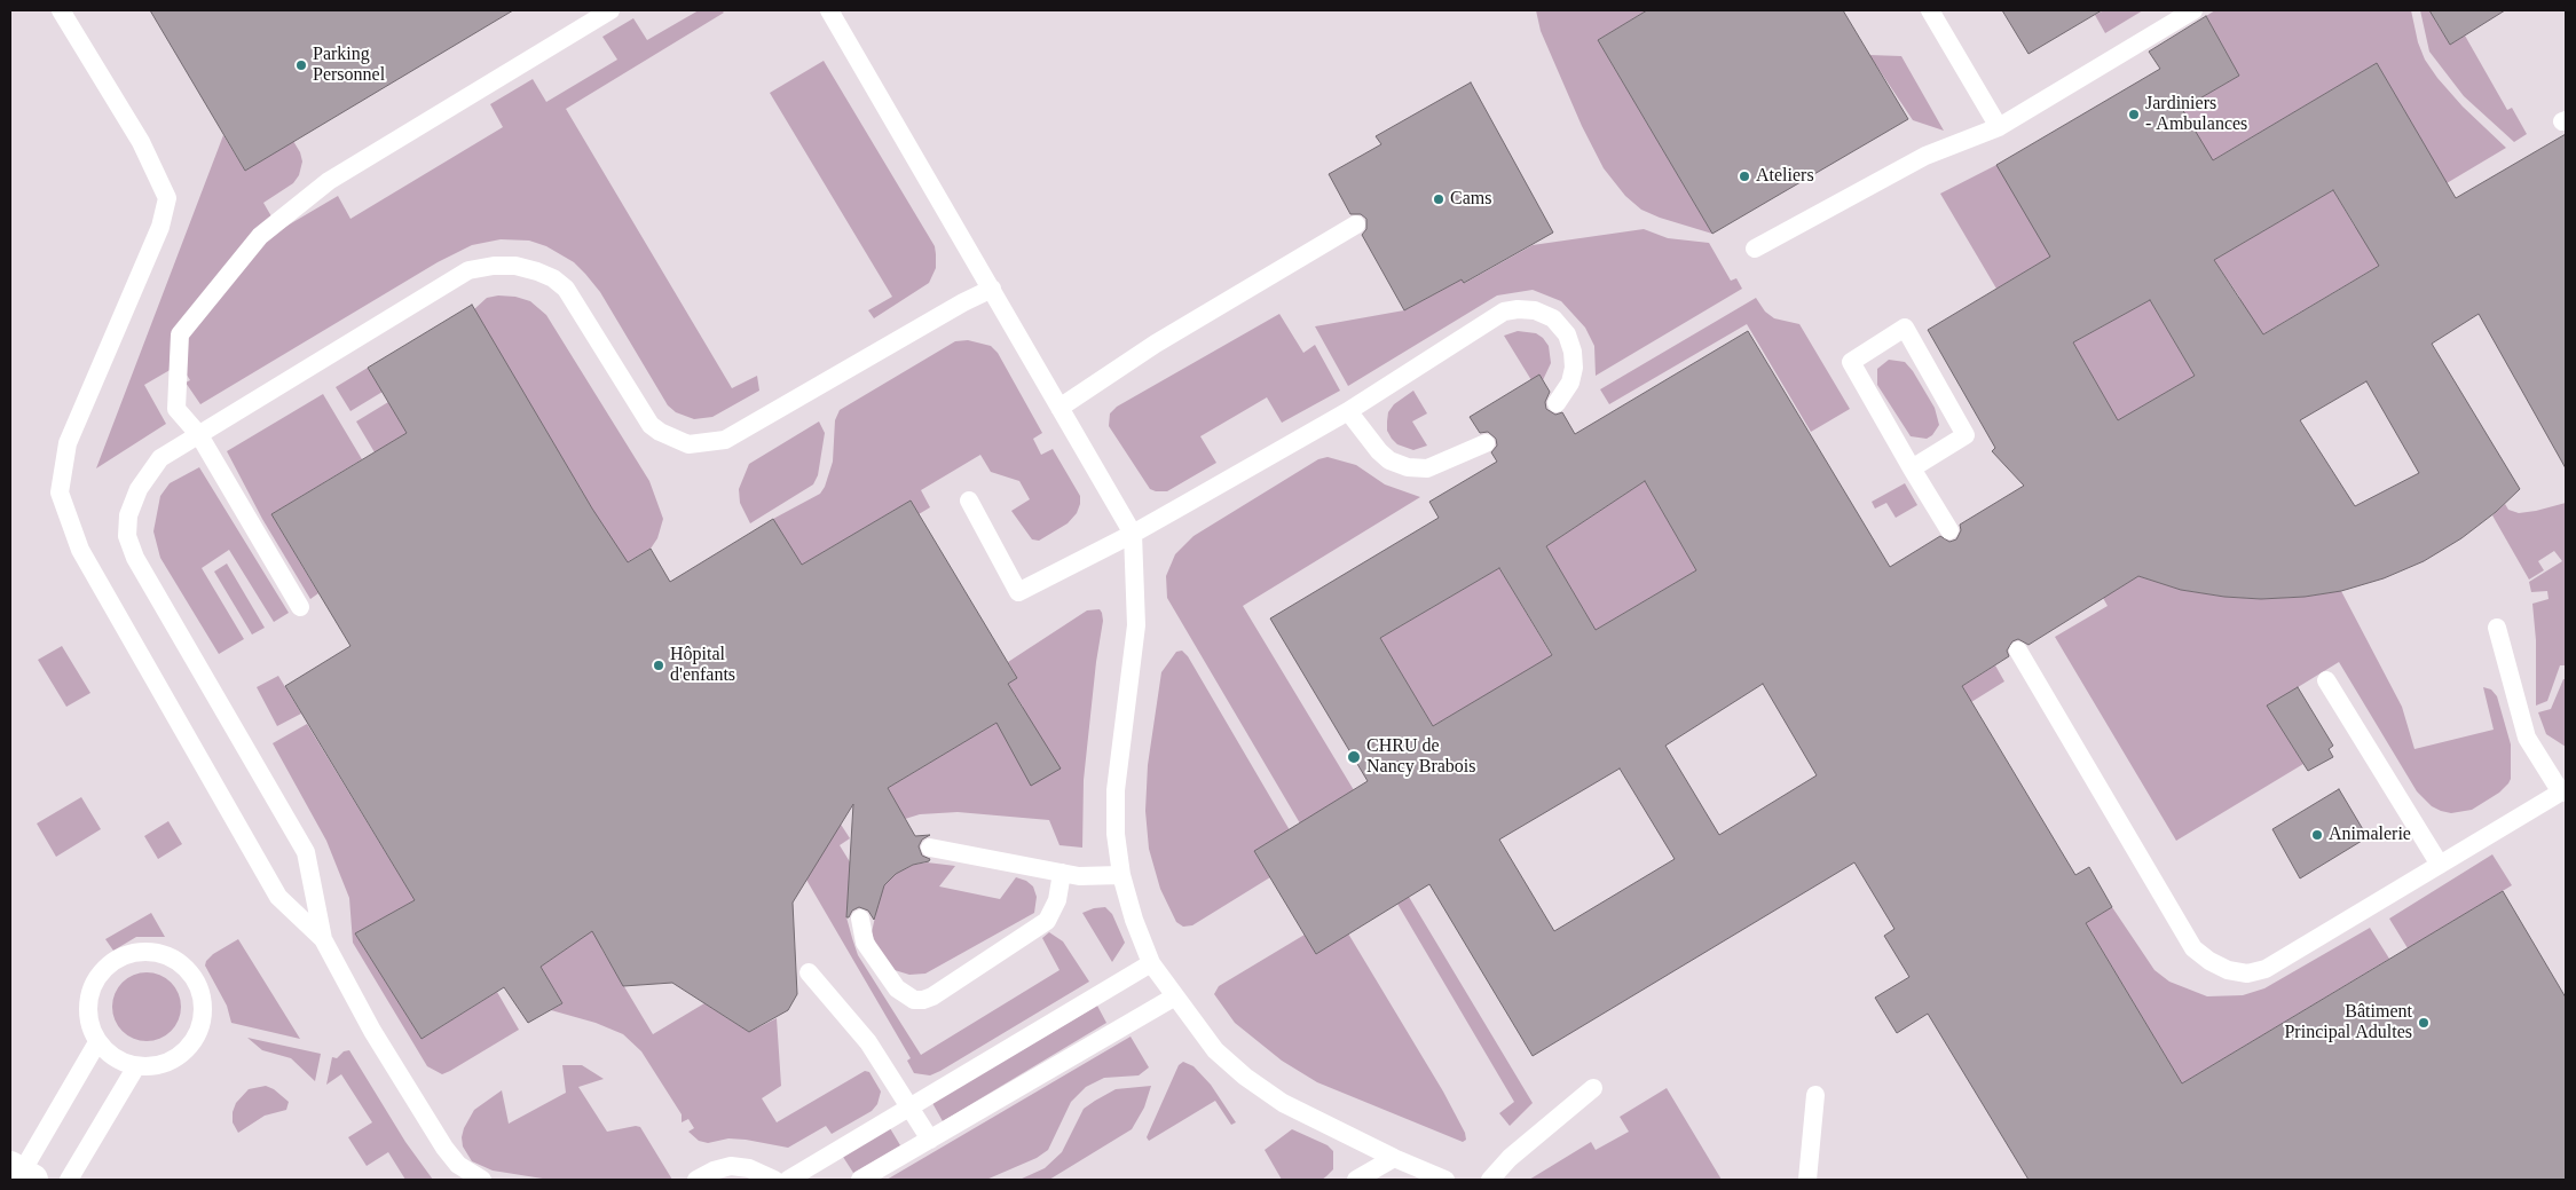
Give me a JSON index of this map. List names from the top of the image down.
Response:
{
  "places": [
    "Parking Personnel",
    "Jardiniers - Ambulances",
    "Ateliers",
    "Cams",
    "Hôpital d'enfants",
    "CHRU de Nancy Brabois",
    "Animalerie",
    "Bâtiment Principal Adultes"
  ]
}
